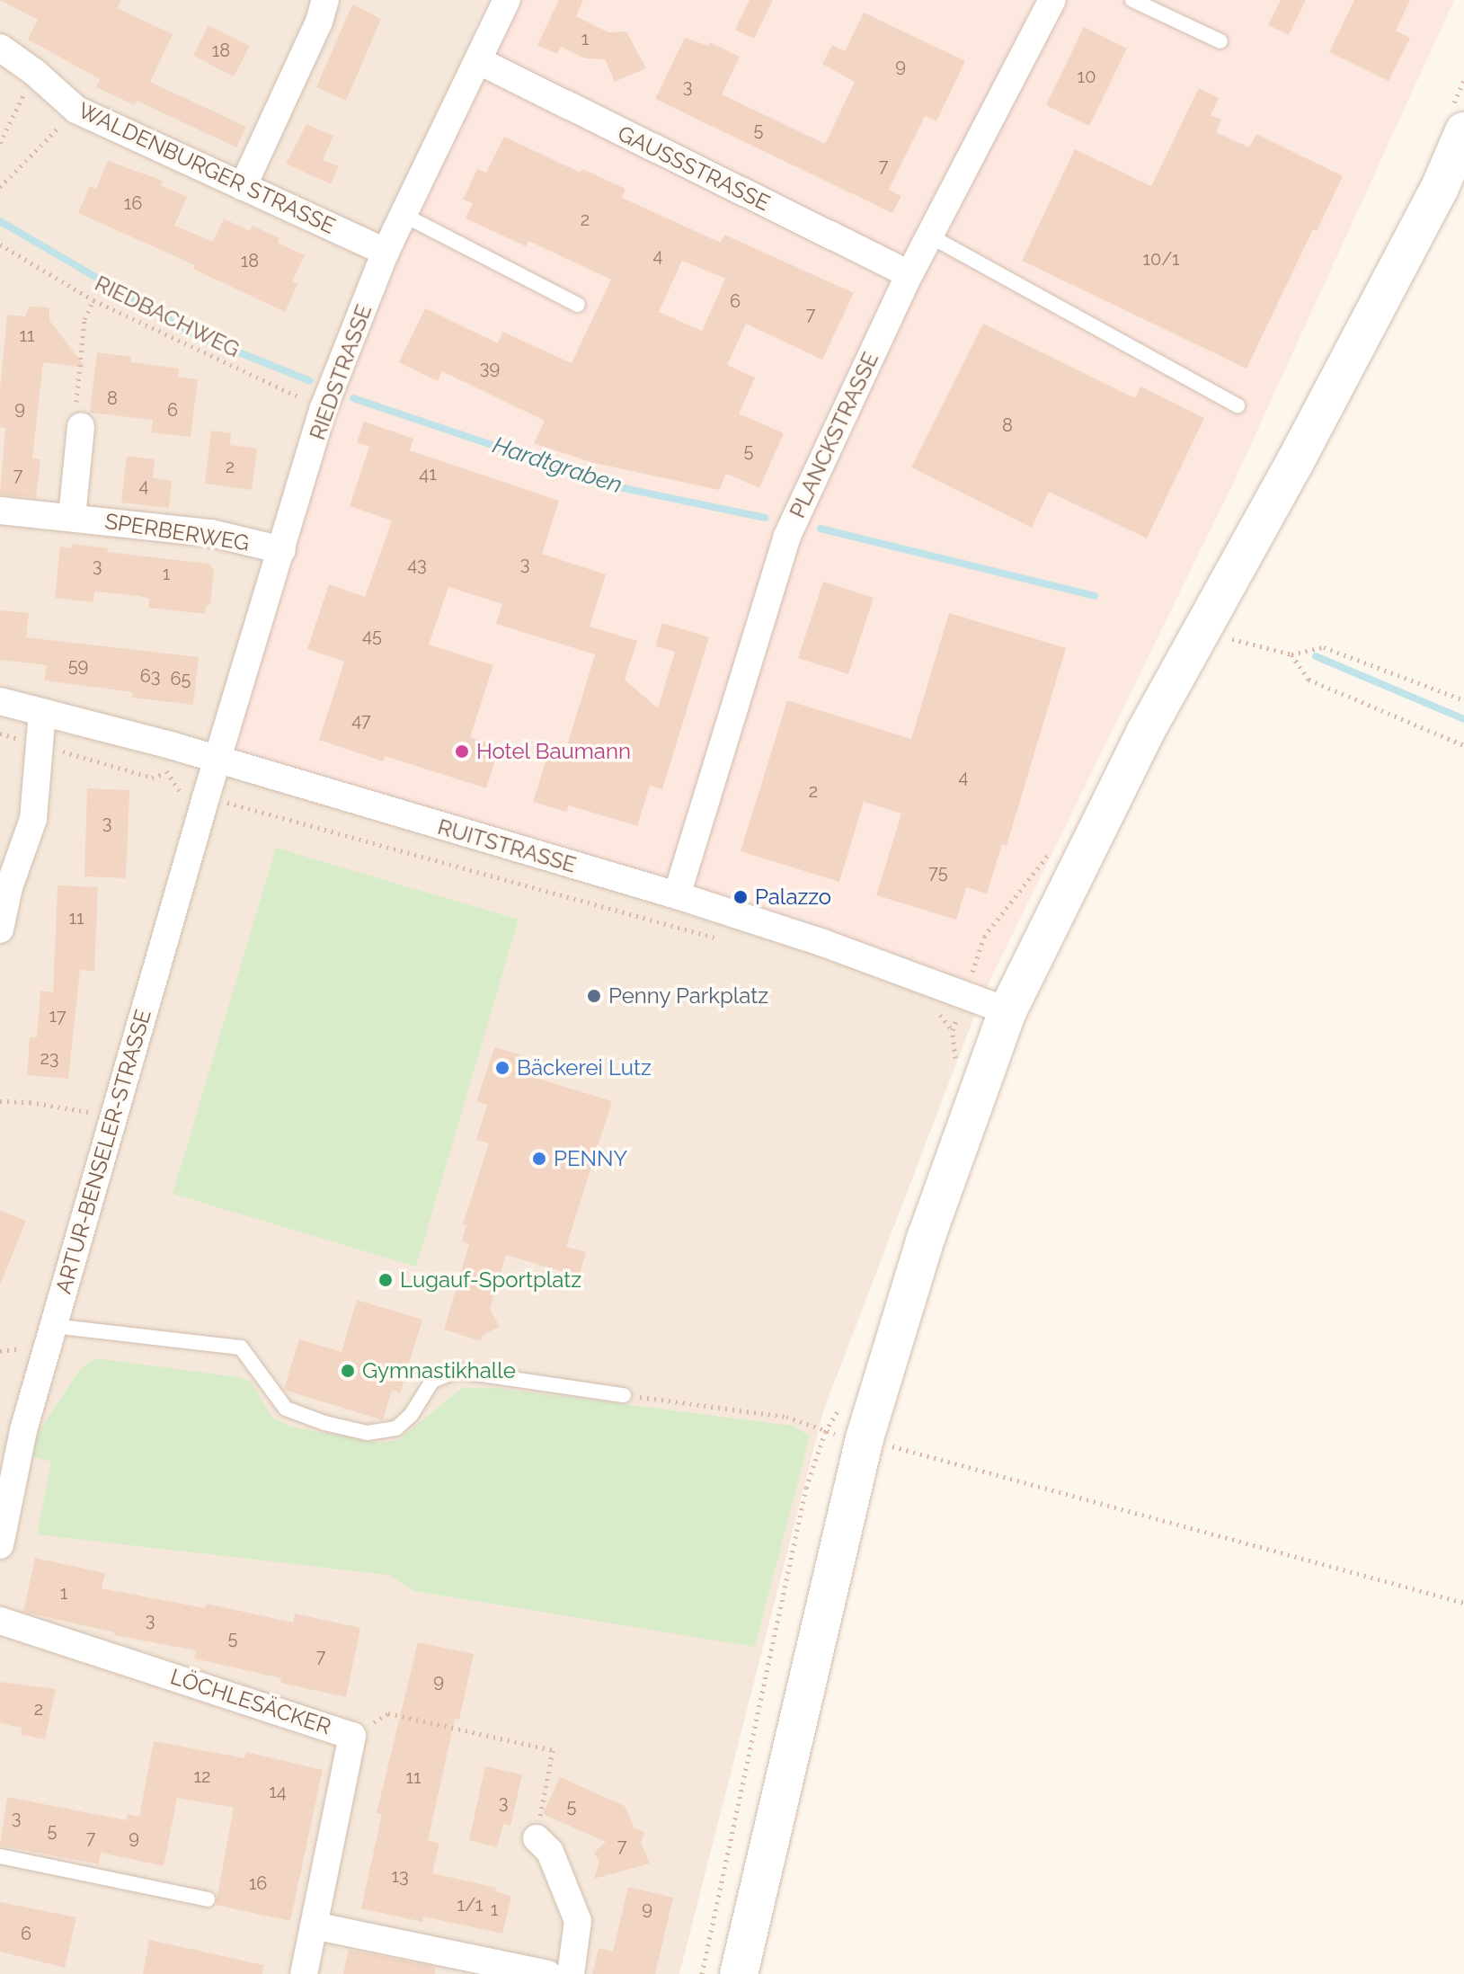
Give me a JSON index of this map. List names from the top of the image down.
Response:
{
  "streets": {
    "street": [
      "WALDENBURGER STRASSE",
      "GAUSSSTRASSE",
      "RIEDSTRASSE",
      "PLANCKSTRASSE",
      "SPERBERWEG",
      "RUITSTRASSE",
      "ARTUR-BENSELER-STRASSE",
      "LÖCHLESÄCKER"
    ],
    "path": ["RIEDBACHWEG"]
  },
  "crossings": [
    ["WALDENBURGER STRASSE", "RIEDSTRASSE"],
    ["GAUSSSTRASSE", "RIEDSTRASSE"],
    ["GAUSSSTRASSE", "PLANCKSTRASSE"],
    ["RIEDBACHWEG", "RIEDSTRASSE"],
    ["RIEDSTRASSE", "SPERBERWEG"],
    ["RIEDSTRASSE", "RUITSTRASSE"],
    ["RIEDSTRASSE", "ARTUR-BENSELER-STRASSE"],
    ["PLANCKSTRASSE", "RUITSTRASSE"],
    ["RUITSTRASSE", "ARTUR-BENSELER-STRASSE"]
  ],
  "water": ["Hardtgraben"],
  "places": [
    "Hotel Baumann",
    "Palazzo",
    "Penny Parkplatz",
    "Bäckerei Lutz",
    "PENNY",
    "Lugauf-Sportplatz",
    "Gymnastikhalle"
  ],
  "house_numbers": [
    "1",
    "18",
    "9",
    "10",
    "3",
    "5",
    "7",
    "16",
    "2",
    "4",
    "10/1",
    "18",
    "6",
    "7",
    "11",
    "39",
    "8",
    "9",
    "6",
    "8",
    "5",
    "2",
    "41",
    "7",
    "4",
    "3",
    "43",
    "3",
    "1",
    "45",
    "59",
    "63",
    "65",
    "47",
    "4",
    "2",
    "3",
    "75",
    "11",
    "17",
    "23",
    "1",
    "3",
    "5",
    "7",
    "9",
    "2",
    "12",
    "11",
    "14",
    "3",
    "5",
    "3",
    "5",
    "7",
    "9",
    "7",
    "13",
    "16",
    "1/1",
    "9",
    "1",
    "6"
  ]
}
